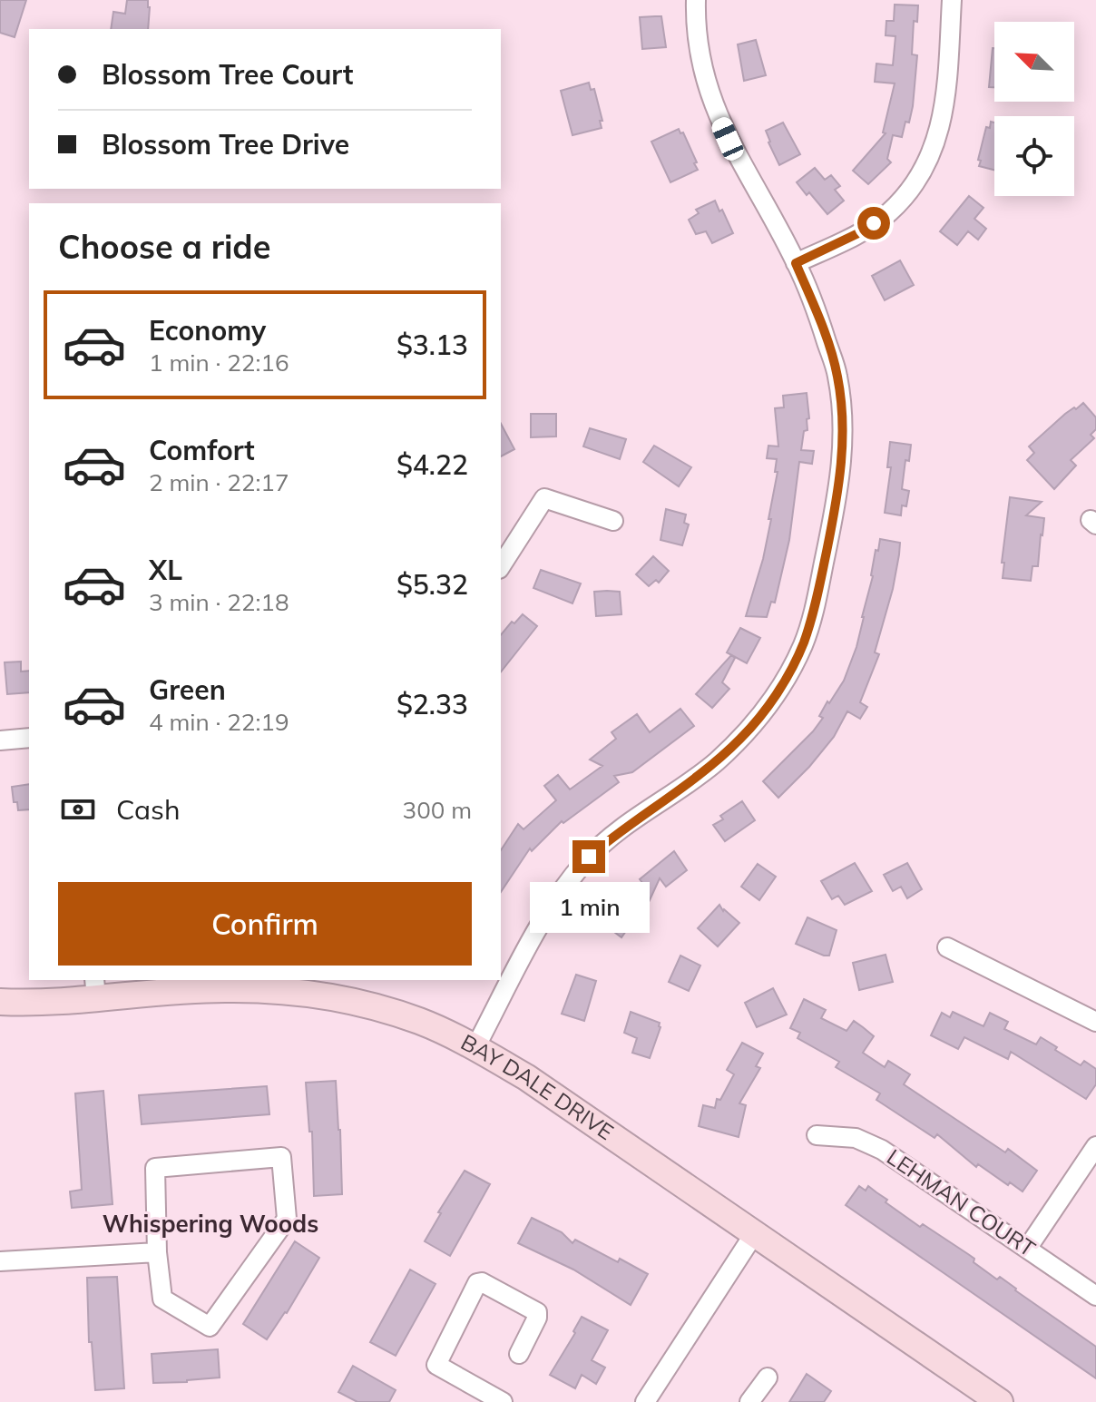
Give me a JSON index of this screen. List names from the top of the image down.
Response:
{
  "streets": {
    "street": ["BAY DALE DRIVE", "LEHMAN COURT"]
  },
  "districts": ["Whispering Woods"],
  "north": "top left",
  "page": {
    "banner": ["Blossom Tree Court", "Blossom Tree Drive"],
    "heading": "Choose a ride",
    "list": [
      {
        "name": "Economy",
        "note": "1 min · 22:16",
        "value": "$3.13"
      },
      {
        "name": "Comfort",
        "note": "2 min · 22:17",
        "value": "$4.22"
      },
      {
        "name": "XL",
        "note": "3 min · 22:18",
        "value": "$5.32"
      },
      {
        "name": "Green",
        "note": "4 min · 22:19",
        "value": "$2.33"
      }
    ],
    "pay": ["Cash", "300 m"],
    "buttons": "Confirm",
    "bubble": "1 min"
  }
}
